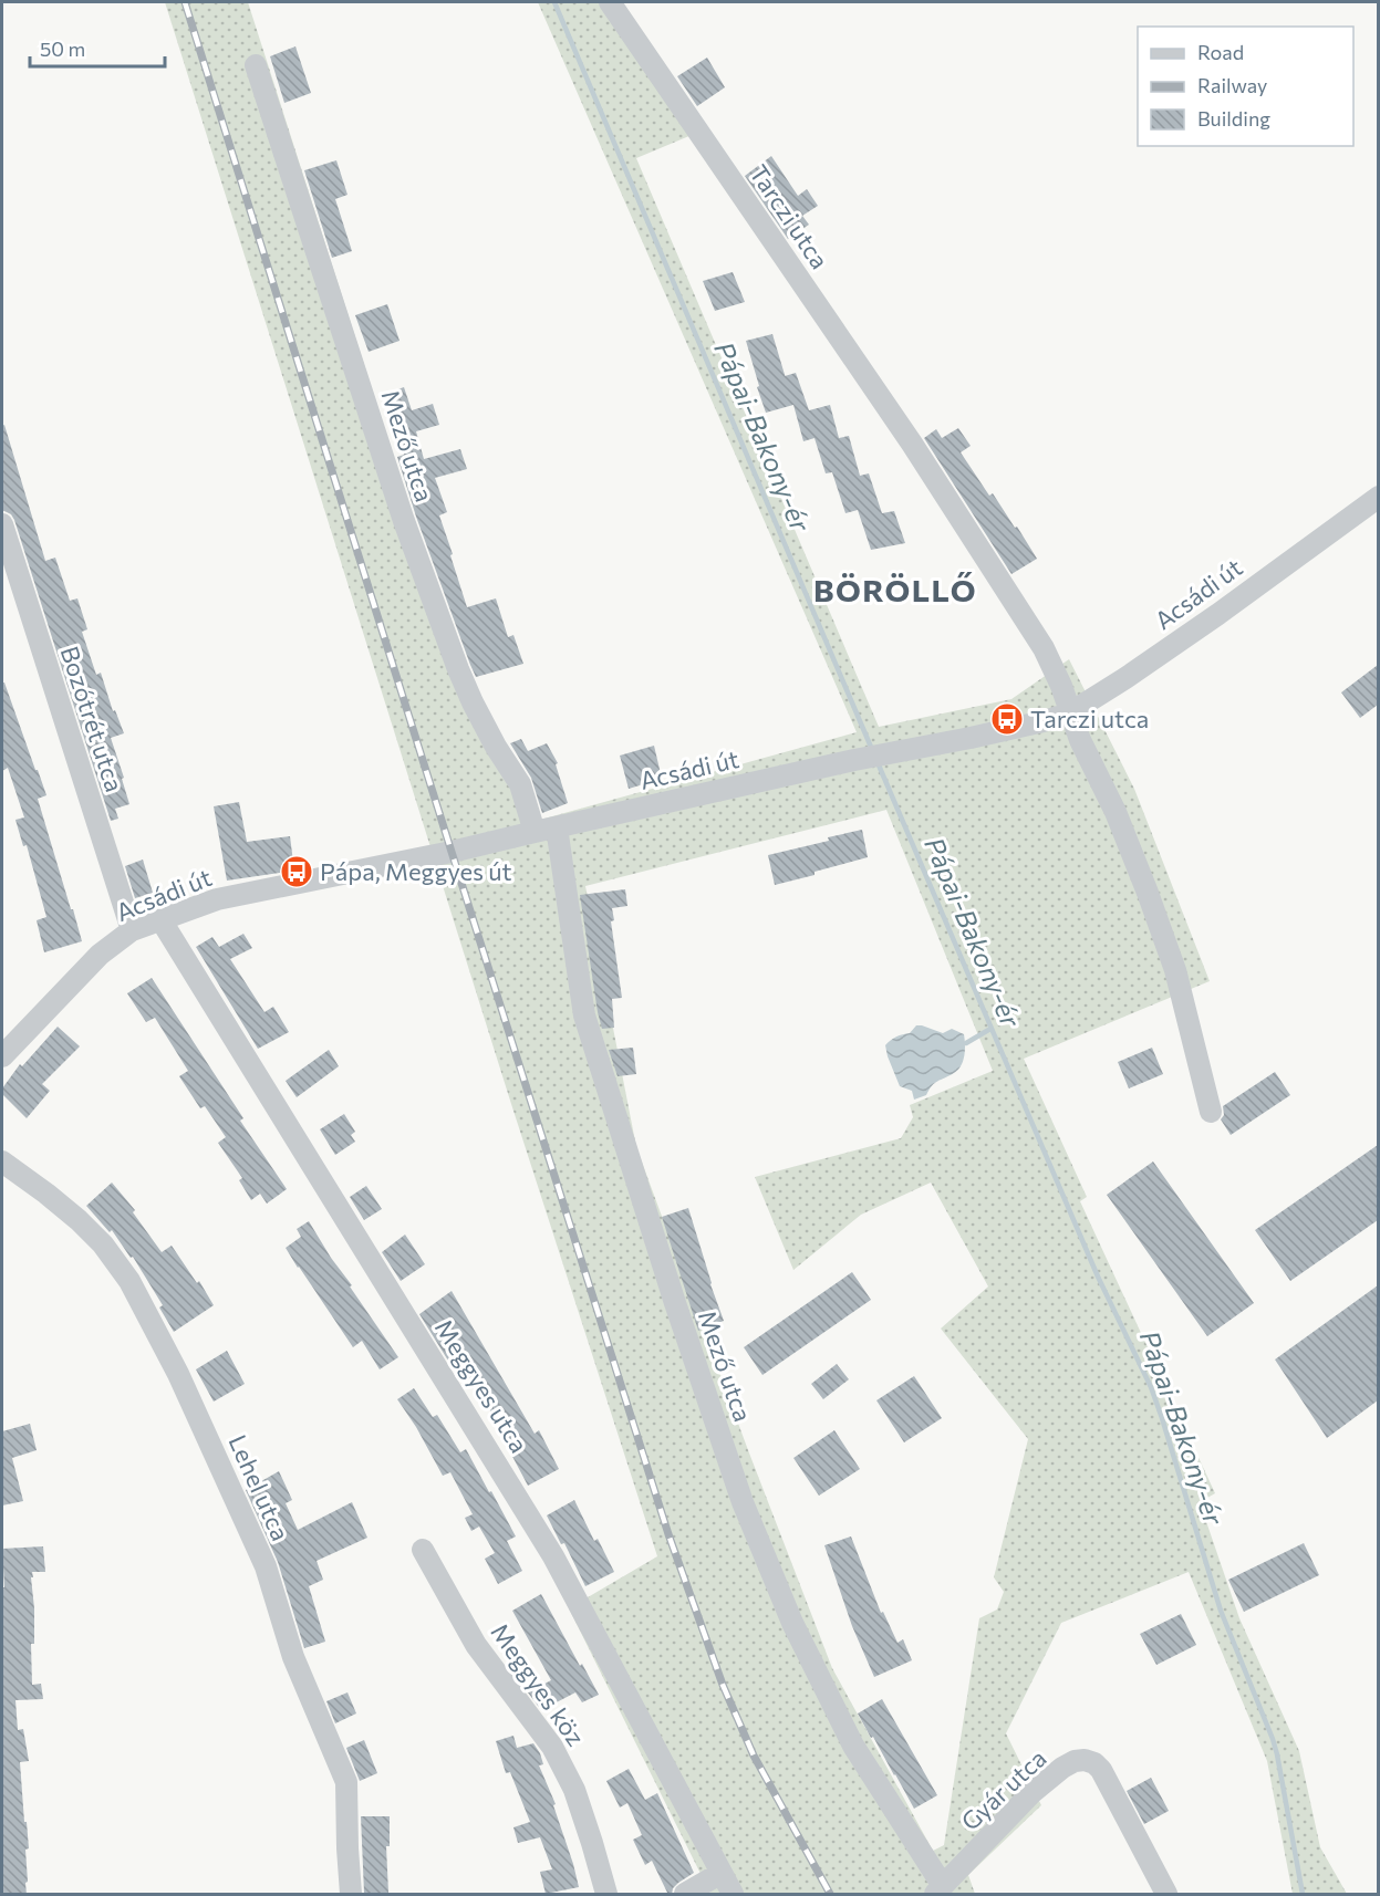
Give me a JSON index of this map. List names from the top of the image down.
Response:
{
  "streets": {
    "street": [
      "Tarczi utca",
      "Mező utca",
      "Acsádi út",
      "Bozótrét utca",
      "Meggyes utca",
      "Lehel utca",
      "Meggyes köz",
      "Gyár utca"
    ]
  },
  "crossings": [
    ["Tarczi utca", "Acsádi út"],
    ["Mező utca", "Acsádi út"],
    ["Mező utca", "Gyár utca"],
    ["Acsádi út", "Bozótrét utca"],
    ["Acsádi út", "Meggyes utca"]
  ],
  "districts": ["BÖRÖLLŐ"],
  "water": ["Pápai-Bakony-ér"],
  "places": {
    "bus stop": ["Tarczi utca", "Pápa, Meggyes út"]
  },
  "legend": ["Road", "Railway", "Building"],
  "scale_bar": "50 m"
}
